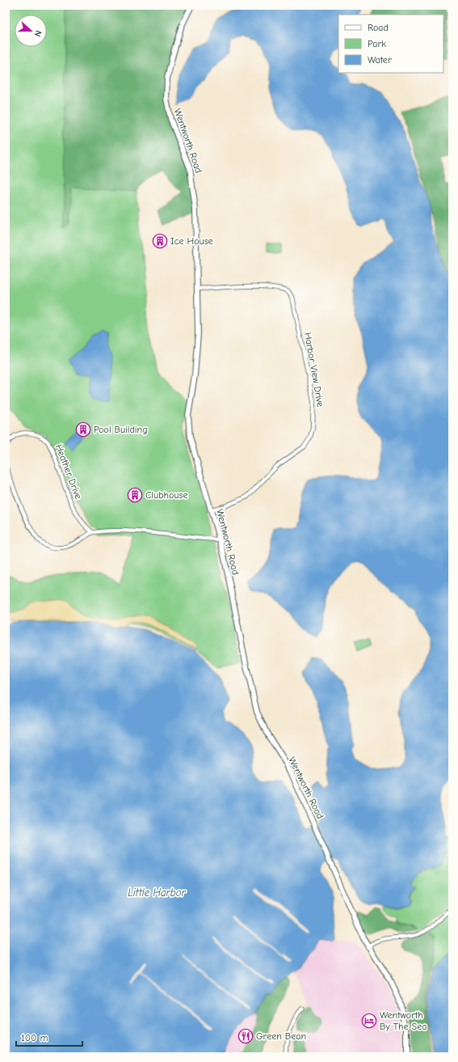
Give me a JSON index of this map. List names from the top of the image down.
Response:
{
  "streets": {
    "main road": ["Wentworth Road"],
    "street": ["Harbor View Drive", "Heather Drive"]
  },
  "crossings": [
    ["Wentworth Road", "Harbor View Drive"]
  ],
  "water": ["Little Harbor"],
  "places": {
    "building": ["Ice House", "Pool Building", "Clubhouse"],
    "hotel": ["Wentworth By The Sea"],
    "restaurant": ["Green Bean"]
  },
  "legend": ["Road", "Park", "Water"],
  "scale_bar": "100 m",
  "north": "right"
}
